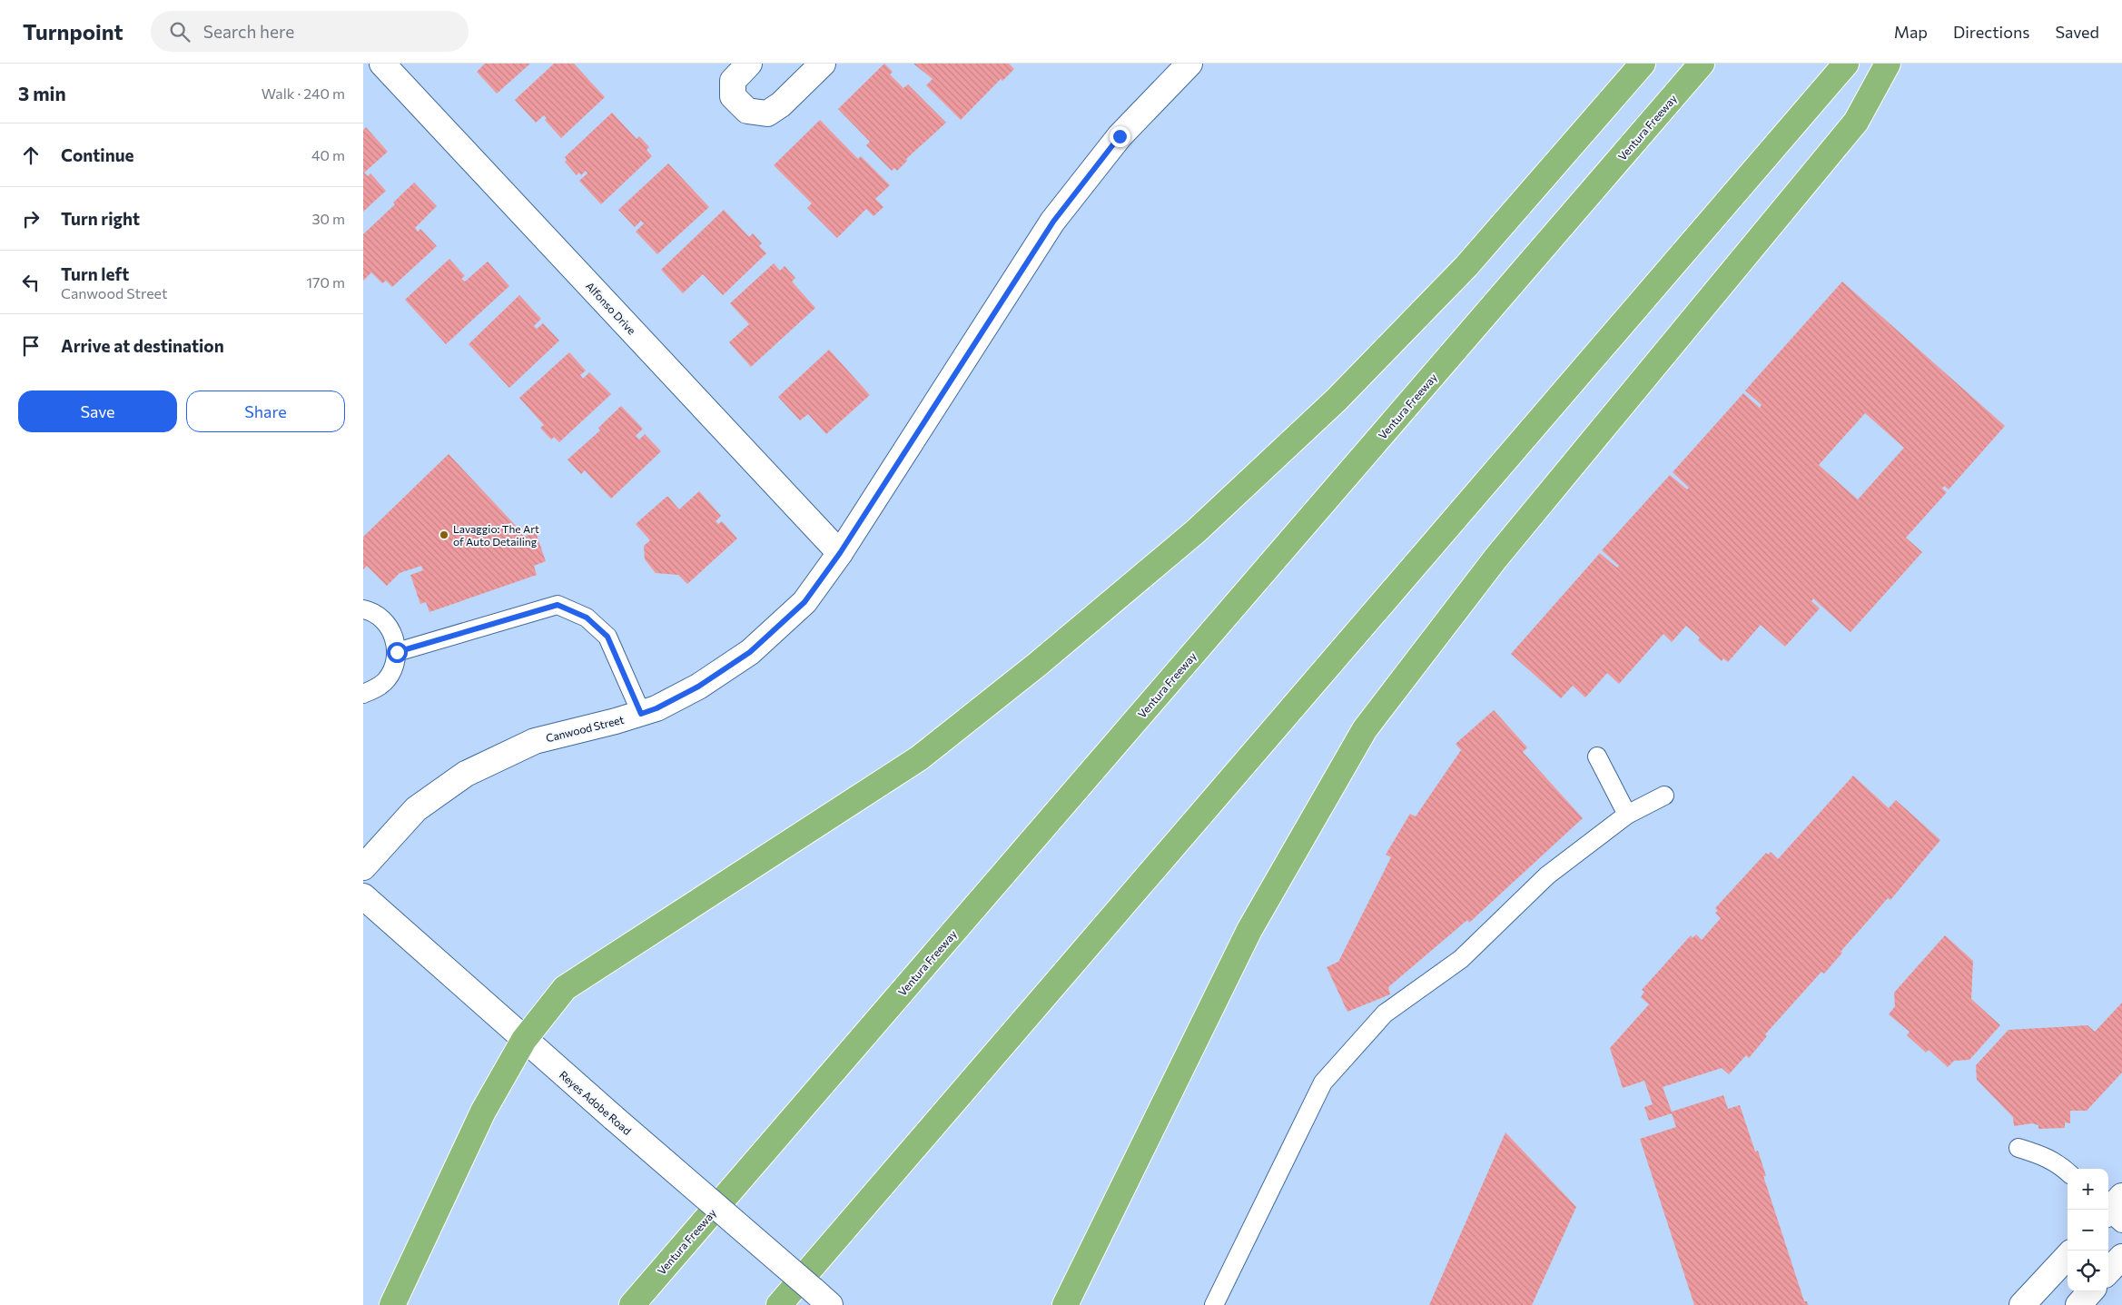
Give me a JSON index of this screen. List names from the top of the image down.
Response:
{
  "streets": {
    "highway": ["Ventura Freeway"],
    "street": ["Alfonso Drive", "Canwood Street", "Reyes Adobe Road"]
  },
  "crossings": [
    ["Alfonso Drive", "Canwood Street"]
  ],
  "places": ["Lavaggio: The Art of Auto Detailing"],
  "page": {
    "header": "Turnpoint",
    "search": "Search here",
    "nav": ["Map", "Directions", "Saved"],
    "heading": ["3 min", "Walk · 240 m"],
    "list": [
      ["Continue", "40 m"],
      ["Turn right", "30 m"],
      ["Turn left", "Canwood Street", "170 m"],
      "Arrive at destination"
    ],
    "buttons": ["Save", "Share"],
    "map_buttons": ["+", "−"]
  }
}
